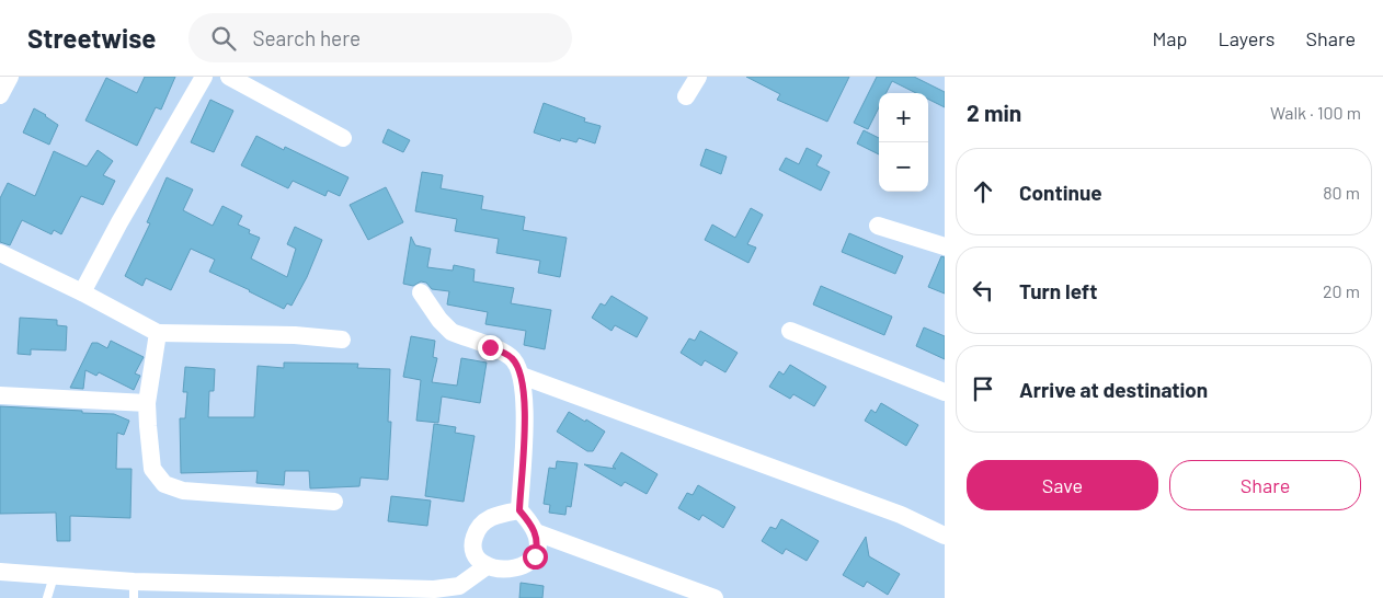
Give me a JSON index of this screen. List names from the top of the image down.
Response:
{
  "page": {
    "header": "Streetwise",
    "search": "Search here",
    "nav": ["Map", "Layers", "Share"],
    "heading": ["2 min", "Walk · 100 m"],
    "map_buttons": ["+", "−"],
    "list": [
      ["Continue", "80 m"],
      ["Turn left", "20 m"],
      "Arrive at destination"
    ],
    "buttons": ["Save", "Share"]
  }
}
